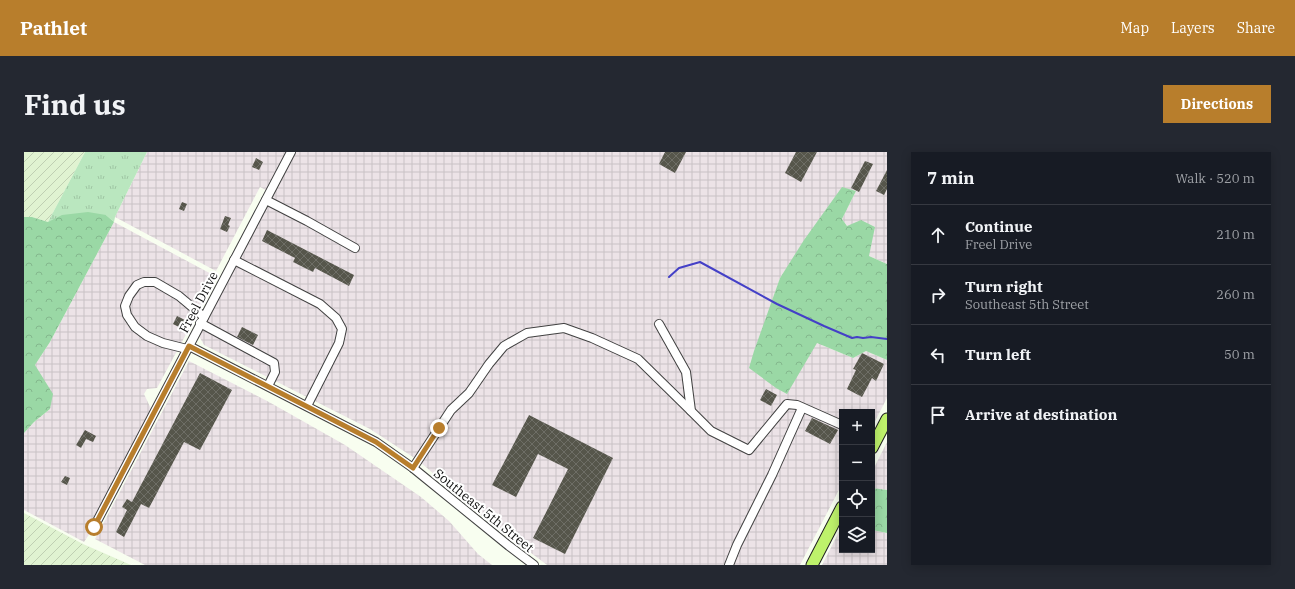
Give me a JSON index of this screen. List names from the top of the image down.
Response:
{
  "streets": {
    "street": ["Freel Drive", "Southeast 5th Street"]
  },
  "crossings": [
    ["Freel Drive", "Southeast 5th Street"]
  ],
  "page": {
    "header": "Pathlet",
    "nav": ["Map", "Layers", "Share"],
    "buttons": "Directions",
    "title": "Find us",
    "heading": ["7 min", "Walk · 520 m"],
    "list": [
      ["Continue", "Freel Drive", "210 m"],
      ["Turn right", "Southeast 5th Street", "260 m"],
      ["Turn left", "50 m"],
      "Arrive at destination"
    ],
    "map_buttons": ["+", "−"]
  }
}
